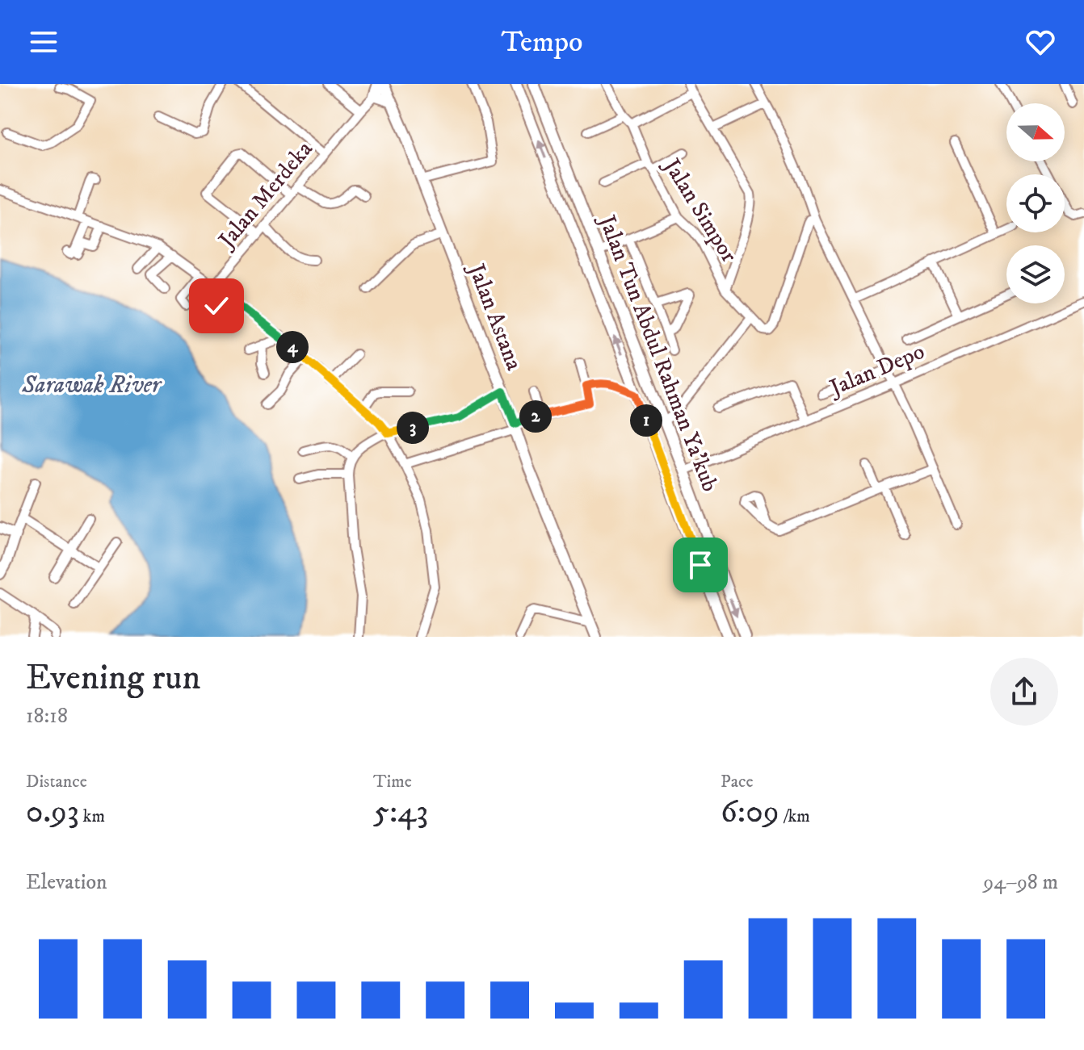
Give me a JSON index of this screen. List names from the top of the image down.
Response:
{
  "streets": {
    "main road": ["Jalan Astana", "Jalan Tun Abdul Rahman Ya'kub"],
    "street": ["Jalan Merdeka", "Jalan Simpor", "Jalan Depo"]
  },
  "crossings": [
    ["Jalan Tun Abdul Rahman Ya'kub", "Jalan Depo"]
  ],
  "water": ["Sarawak River"],
  "north": "right",
  "page": {
    "header": "Tempo",
    "pins": [
      "4",
      "2",
      "1",
      "3"
    ],
    "heading": ["Evening run", "18:18"],
    "stats": [
      ["Distance", "0.93 km"],
      ["Time", "5:43"],
      ["Pace", "6:09 /km"]
    ],
    "chart": ["Elevation", "94–98 m"]
  }
}
